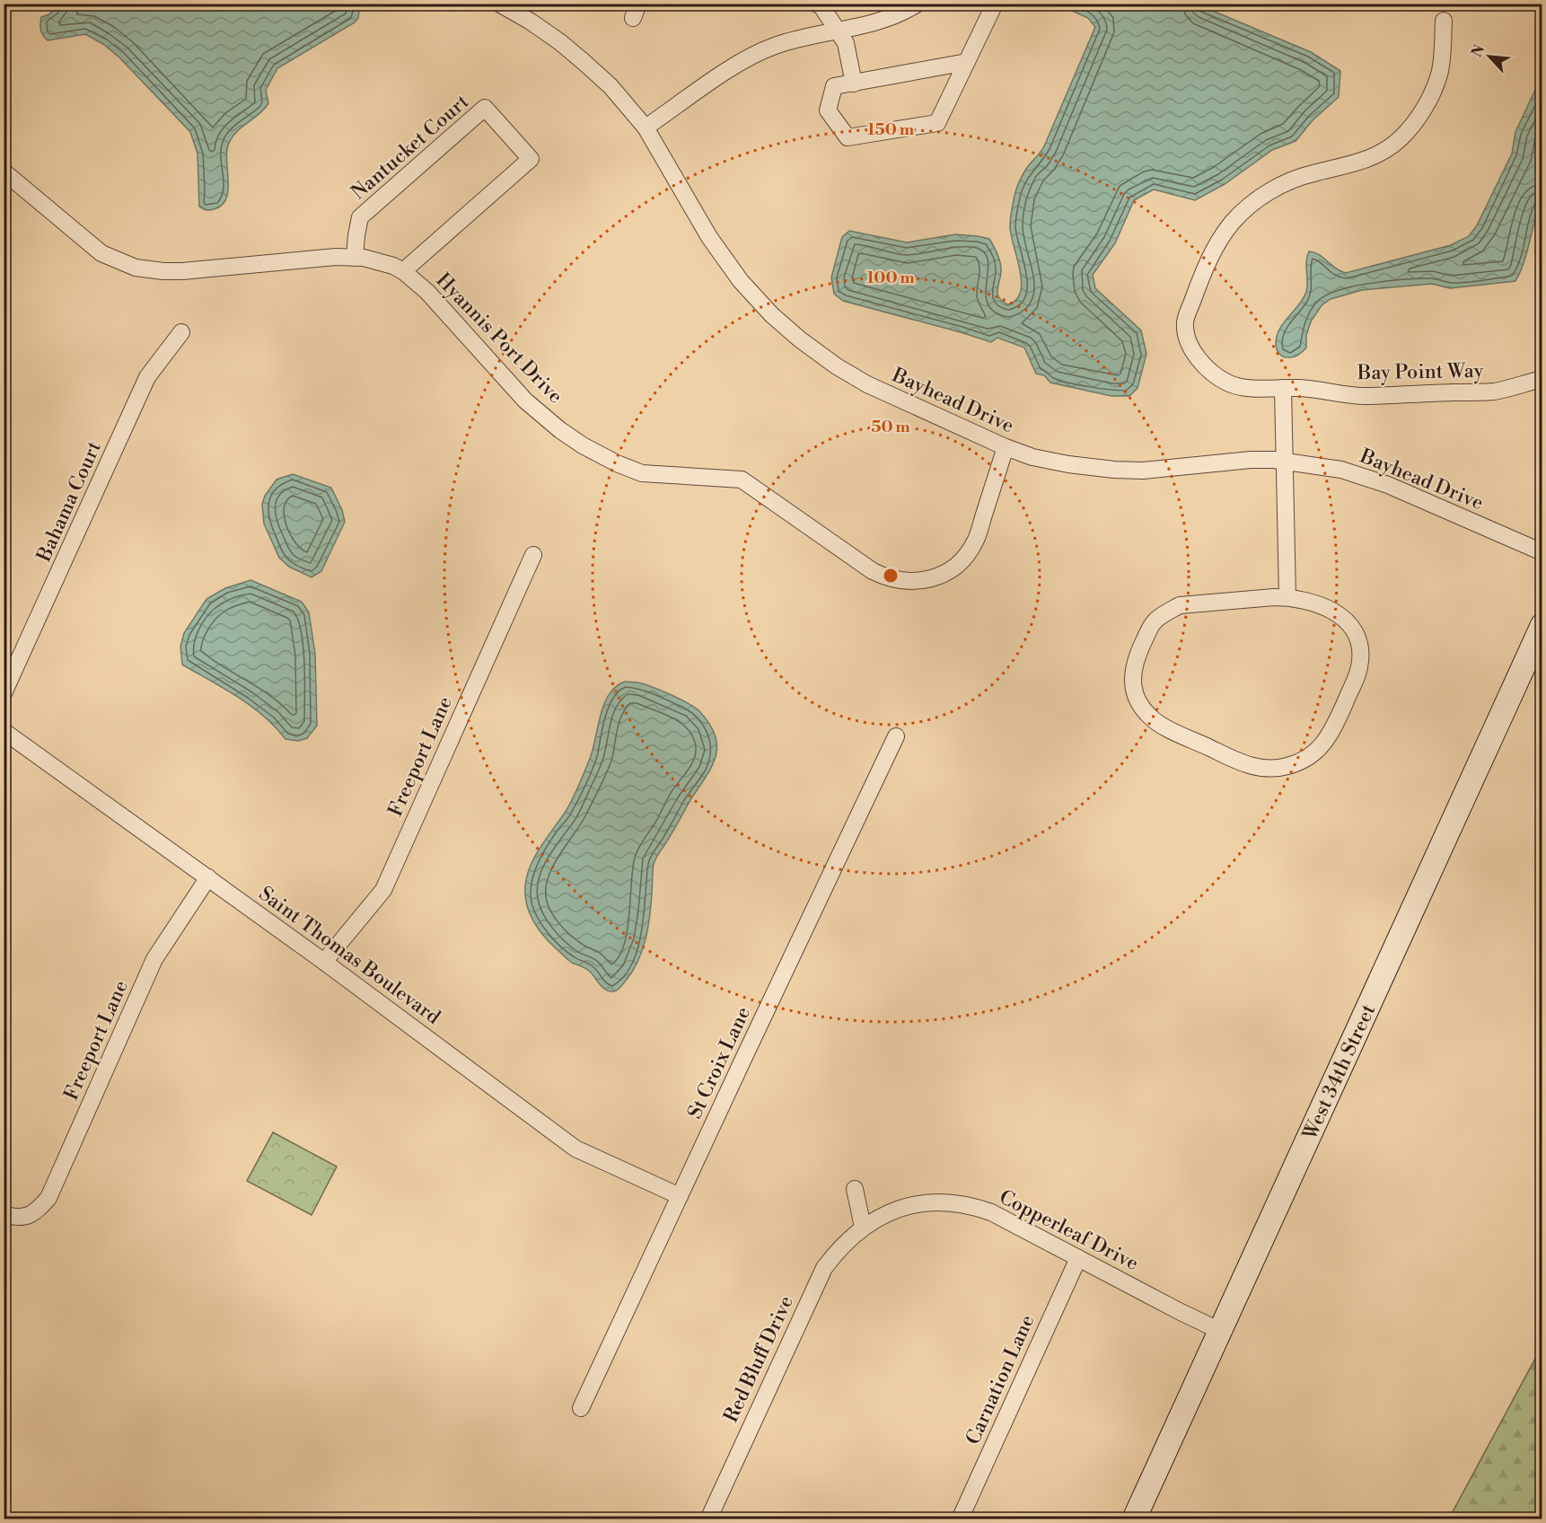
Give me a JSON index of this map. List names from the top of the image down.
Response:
{
  "streets": {
    "street": [
      "Nantucket Court",
      "Hyannis Port Drive",
      "Bay Point Way",
      "Bayhead Drive",
      "Bahama Court",
      "Freeport Lane",
      "Saint Thomas Boulevard",
      "St Croix Lane",
      "West 34th Street",
      "Copperleaf Drive",
      "Red Bluff Drive",
      "Carnation Lane"
    ]
  },
  "crossings": [
    ["Nantucket Court", "Hyannis Port Drive"],
    ["Hyannis Port Drive", "Bayhead Drive"],
    ["Freeport Lane", "Saint Thomas Boulevard"],
    ["Saint Thomas Boulevard", "St Croix Lane"],
    ["West 34th Street", "Copperleaf Drive"],
    ["Copperleaf Drive", "Red Bluff Drive"],
    ["Copperleaf Drive", "Carnation Lane"]
  ],
  "north": "top left",
  "rings": ["150 m", "100 m", "50 m"]
}
